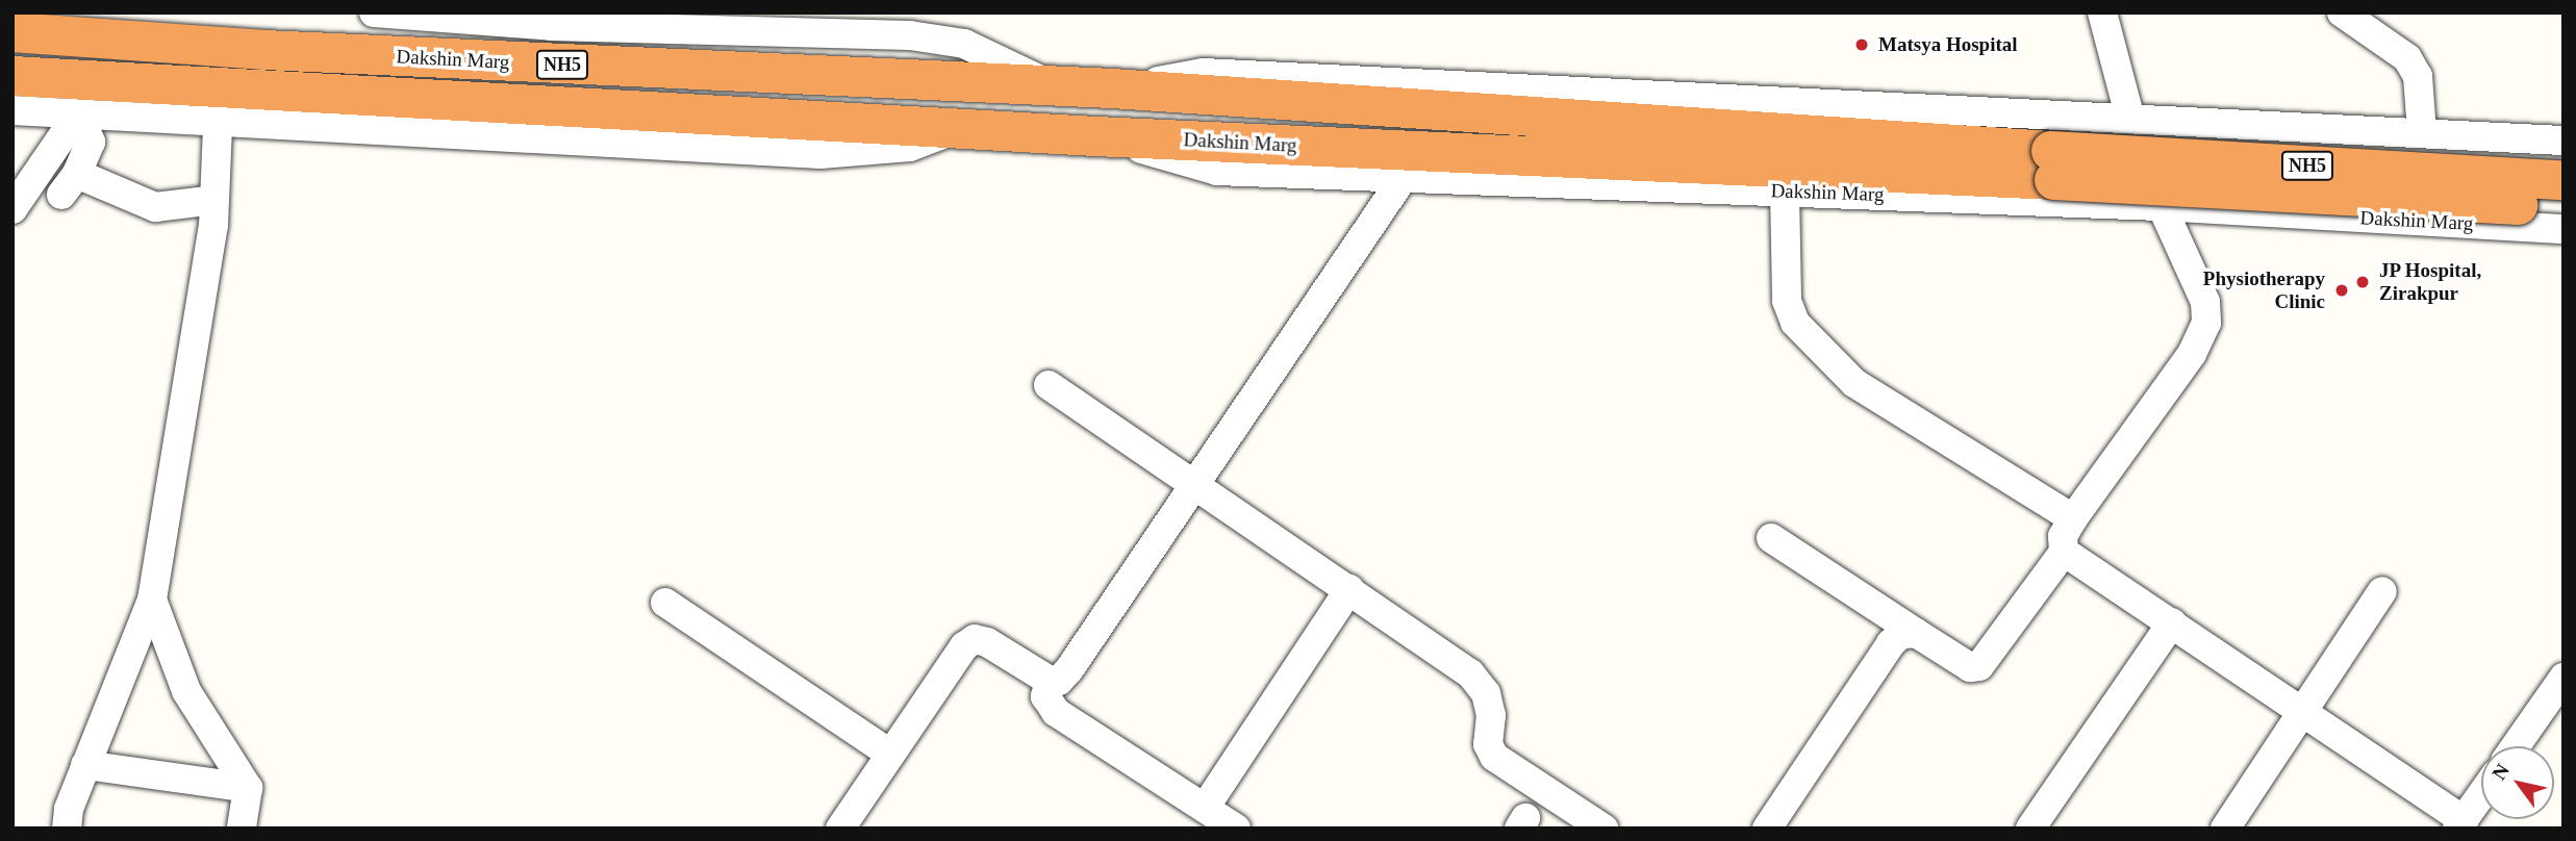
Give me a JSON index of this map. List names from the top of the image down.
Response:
{
  "streets": {
    "highway": ["Dakshin Marg", "NH5"]
  },
  "places": ["Matsya Hospital", "JP Hospital, Zirakpur", "Physiotherapy Clinic"],
  "north": "top left"
}
